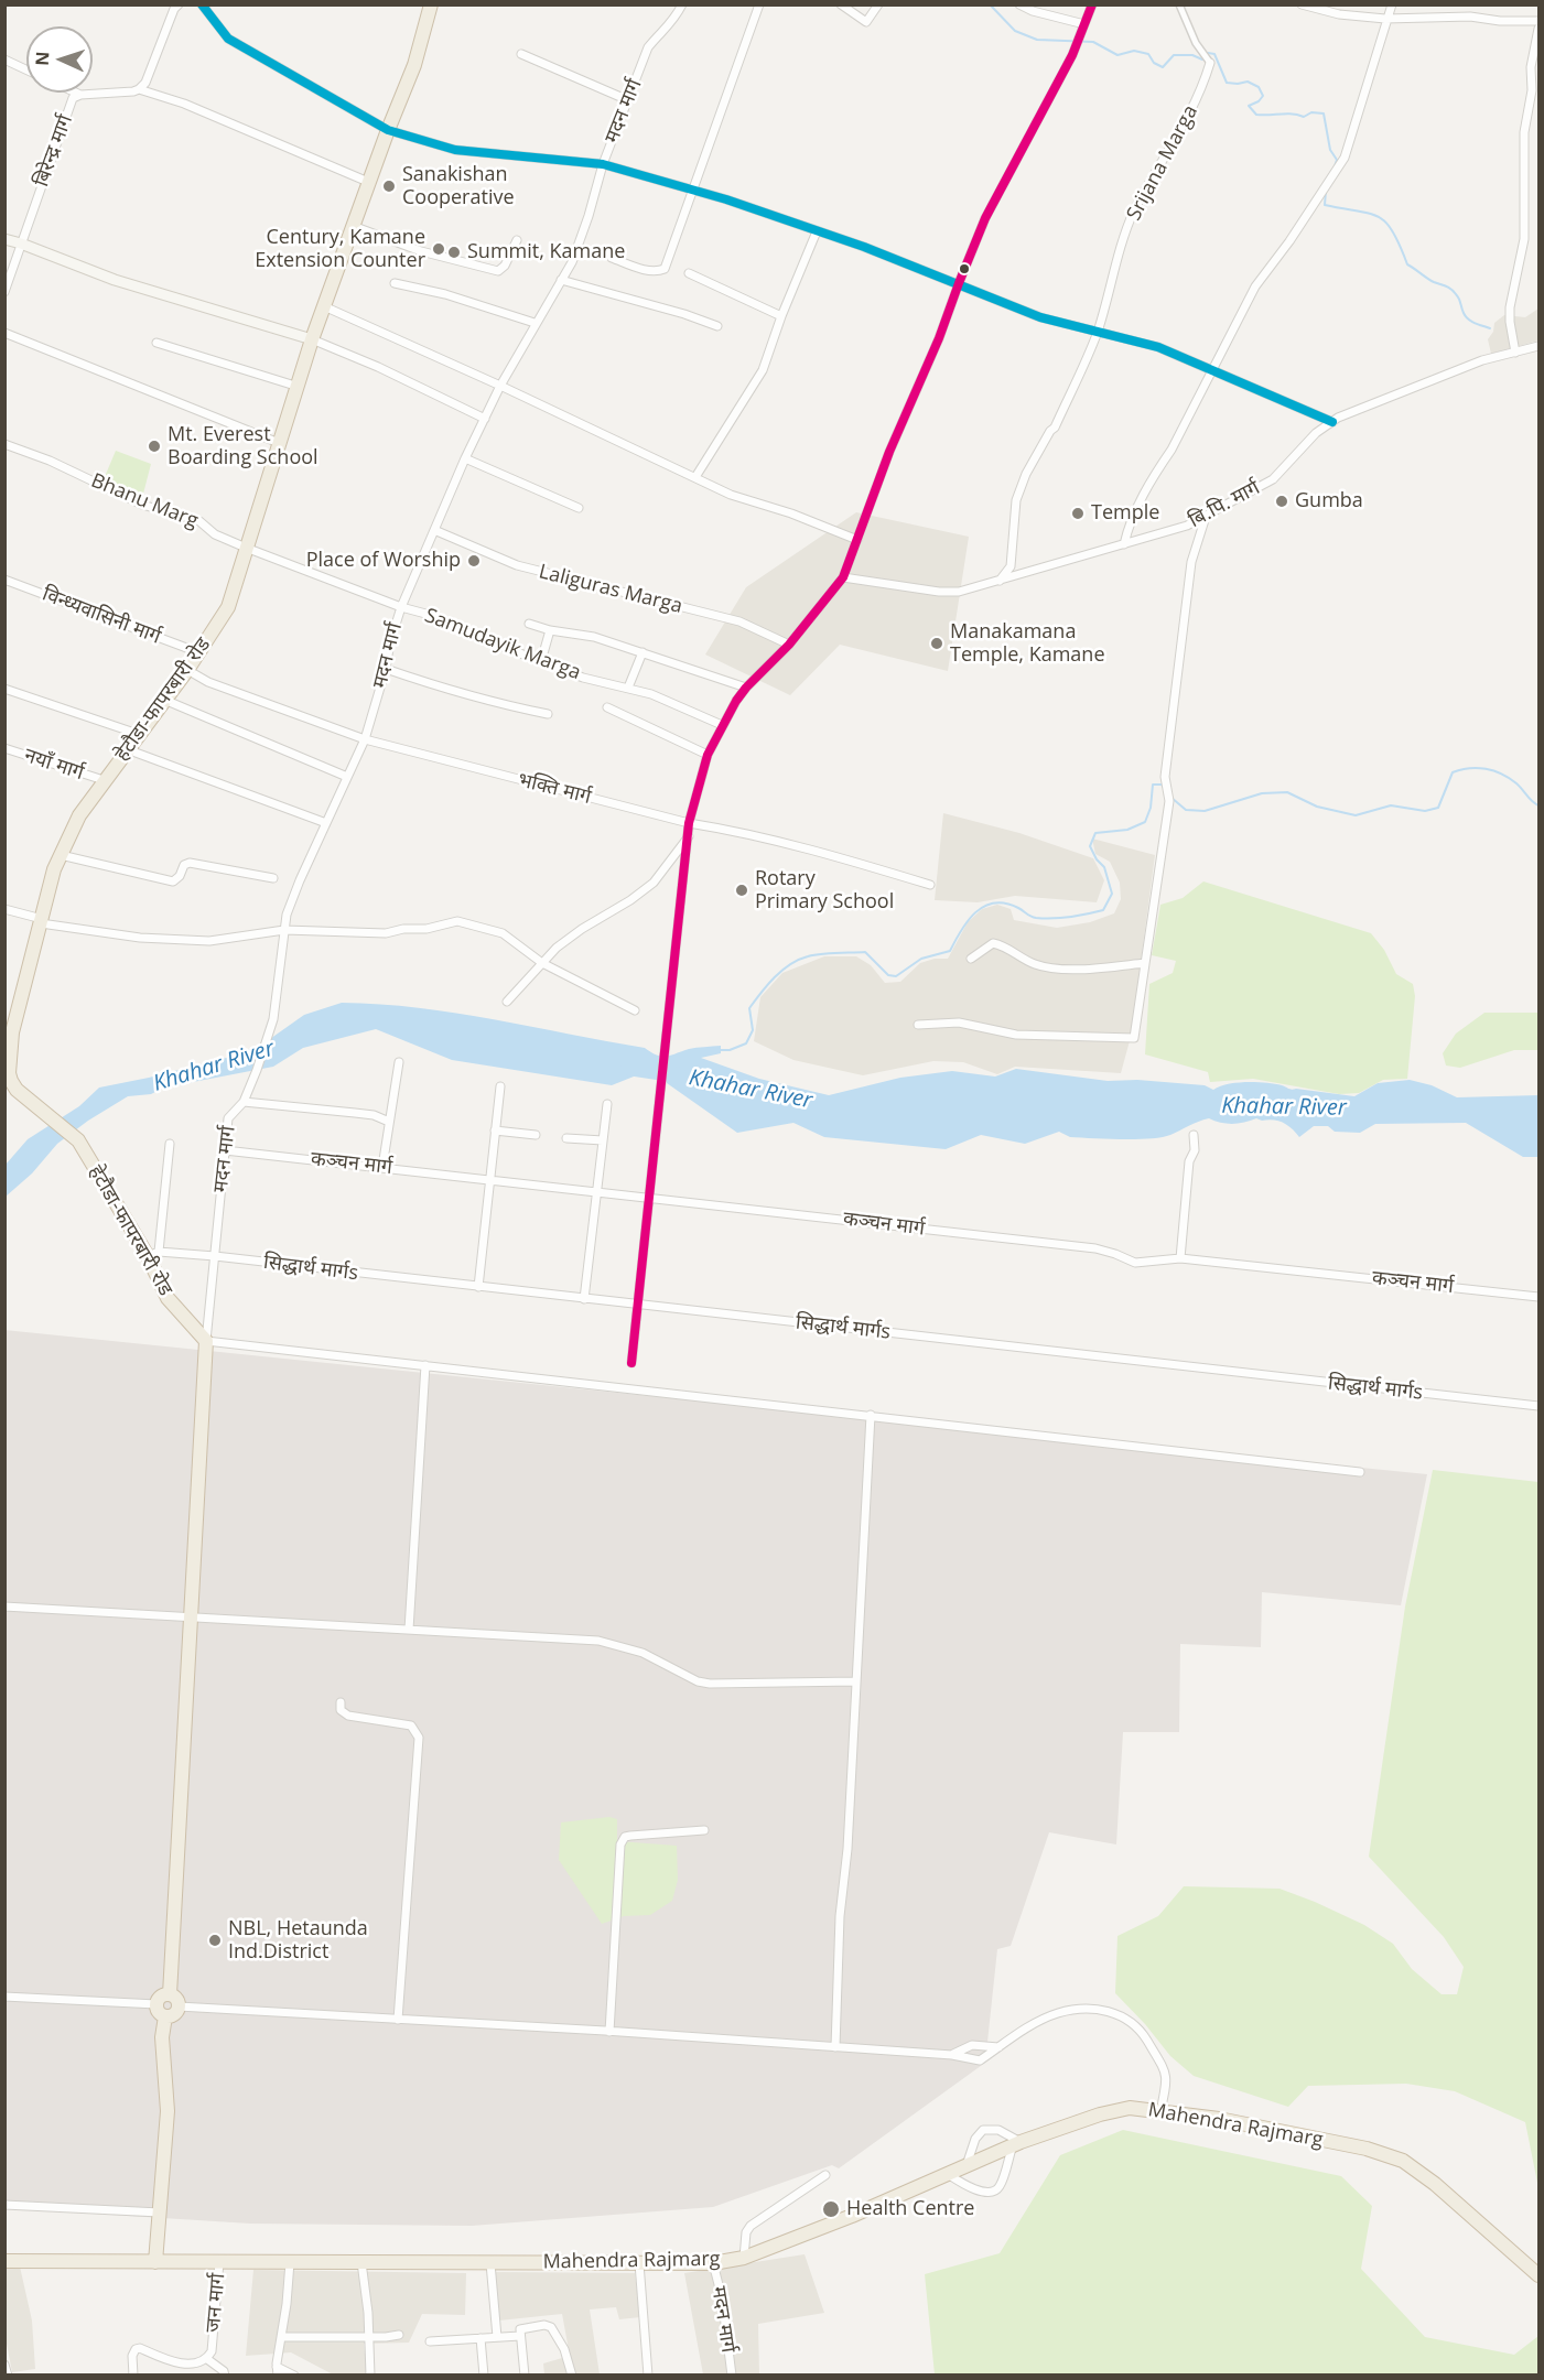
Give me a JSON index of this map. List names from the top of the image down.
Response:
{
  "streets": {
    "highway": ["हेटौडा-फापरबारी रोड", "Mahendra Rajmarg"],
    "street": [
      "मदन मार्ग",
      "बिरेन्द्र मार्ग",
      "Srijana Marga",
      "Bhanu Marg",
      "बि.पि. मार्ग",
      "Laliguras Marga",
      "विन्ध्यवासिनी मार्ग",
      "Samudayik Marga",
      "नयाँ मार्ग",
      "भक्ति मार्ग",
      "कञ्चन मार्ग",
      "सिद्धार्थ मार्गs",
      "जन मार्ग"
    ]
  },
  "crossings": [
    ["मदन मार्ग", "Laliguras Marga"],
    ["मदन मार्ग", "Samudayik Marga"],
    ["मदन मार्ग", "हेटौडा-फापरबारी रोड"],
    ["मदन मार्ग", "भक्ति मार्ग"],
    ["मदन मार्ग", "कञ्चन मार्ग"],
    ["मदन मार्ग", "सिद्धार्थ मार्गs"],
    ["मदन मार्ग", "Mahendra Rajmarg"],
    ["Srijana Marga", "बि.पि. मार्ग"],
    ["Bhanu Marg", "Samudayik Marga"],
    ["Bhanu Marg", "हेटौडा-फापरबारी रोड"],
    ["विन्ध्यवासिनी मार्ग", "हेटौडा-फापरबारी रोड"],
    ["Samudayik Marga", "हेटौडा-फापरबारी रोड"],
    ["हेटौडा-फापरबारी रोड", "नयाँ मार्ग"],
    ["हेटौडा-फापरबारी रोड", "भक्ति मार्ग"],
    ["हेटौडा-फापरबारी रोड", "सिद्धार्थ मार्गs"],
    ["Mahendra Rajmarg", "जन मार्ग"]
  ],
  "water": ["Khahar River"],
  "places": [
    "Sanakishan Cooperative",
    "Century, Kamane Extension Counter",
    "Summit, Kamane",
    "Mt. Everest Boarding School",
    "Gumba",
    "Temple",
    "Place of Worship",
    "Manakamana Temple, Kamane",
    "Rotary Primary School",
    "NBL, Hetaunda Ind.District",
    "Health Centre"
  ],
  "north": "left"
}
